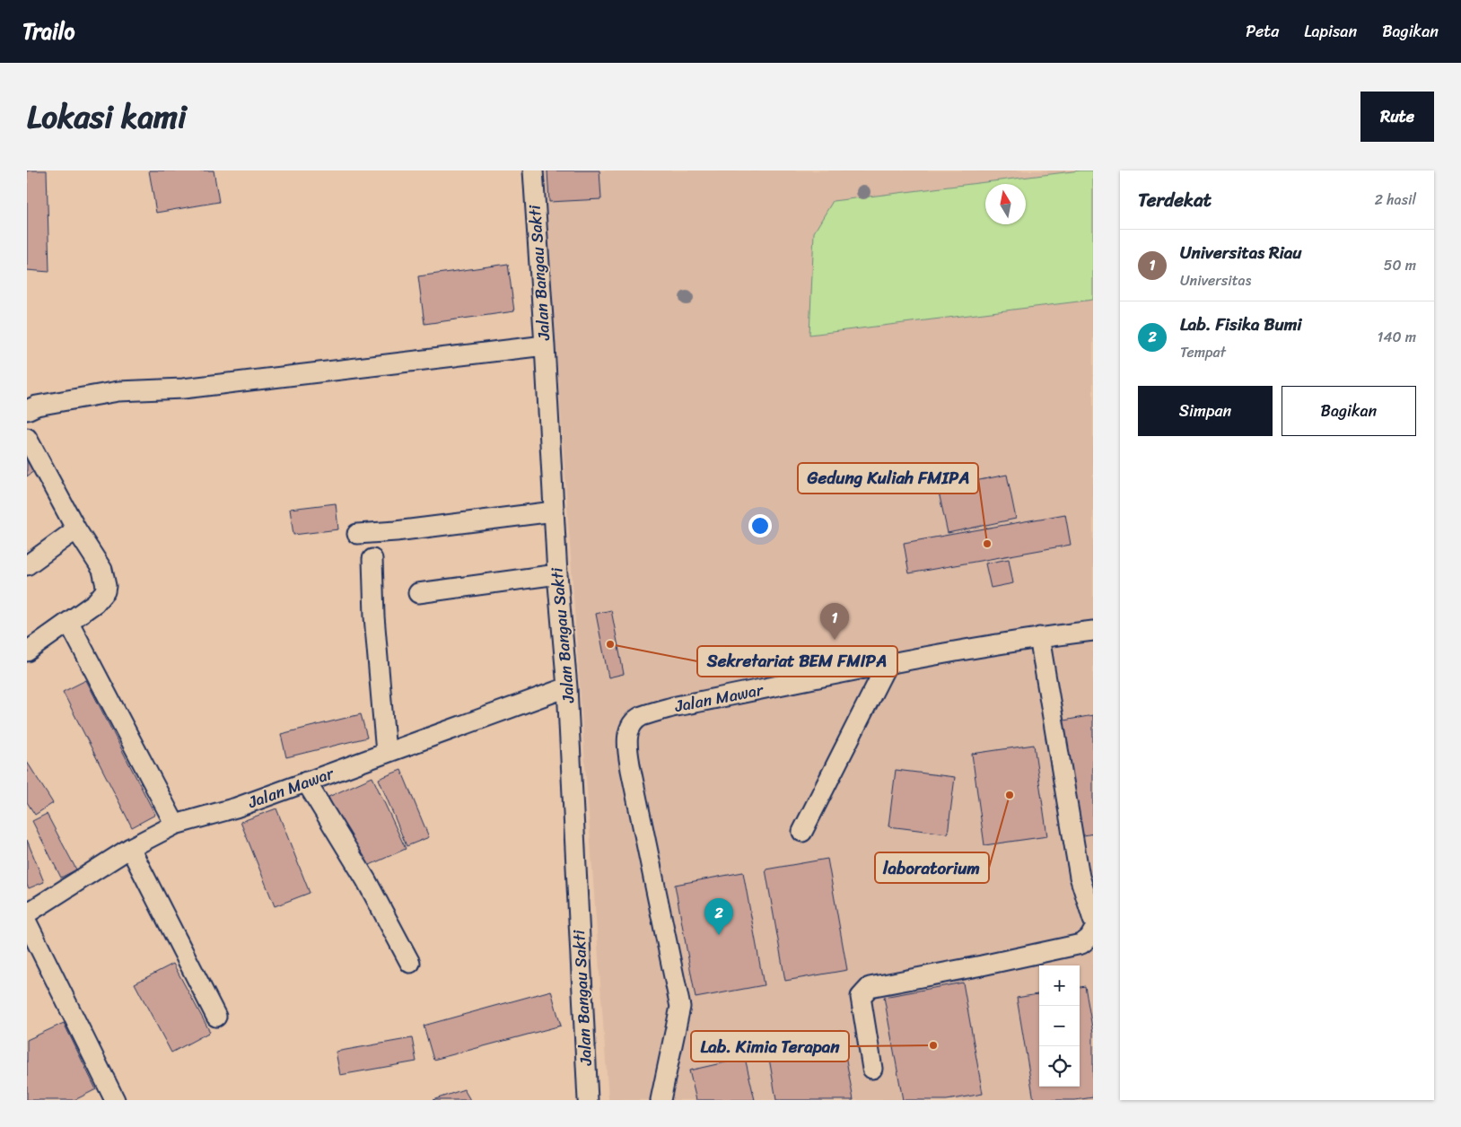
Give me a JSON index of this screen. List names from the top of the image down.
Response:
{
  "streets": {
    "street": ["Jalan Bangau Sakti", "Jalan Mawar"]
  },
  "crossings": [
    ["Jalan Bangau Sakti", "Jalan Mawar"]
  ],
  "places": [
    "Gedung Kuliah FMIPA",
    "Sekretariat BEM FMIPA",
    "laboratorium",
    "Lab. Kimia Terapan"
  ],
  "north": "top",
  "page": {
    "header": "Trailo",
    "nav": ["Peta", "Lapisan", "Bagikan"],
    "title": "Lokasi kami",
    "buttons": [
      "Rute",
      ["Simpan", "Bagikan"]
    ],
    "heading": ["Terdekat", "2 hasil"],
    "list": [
      {
        "mark": "1",
        "name": "Universitas Riau",
        "note": "Universitas",
        "value": "50 m"
      },
      {
        "mark": "2",
        "name": "Lab. Fisika Bumi",
        "note": "Tempat",
        "value": "140 m"
      }
    ],
    "pins": ["1", "2"],
    "map_buttons": ["+", "−"]
  }
}
